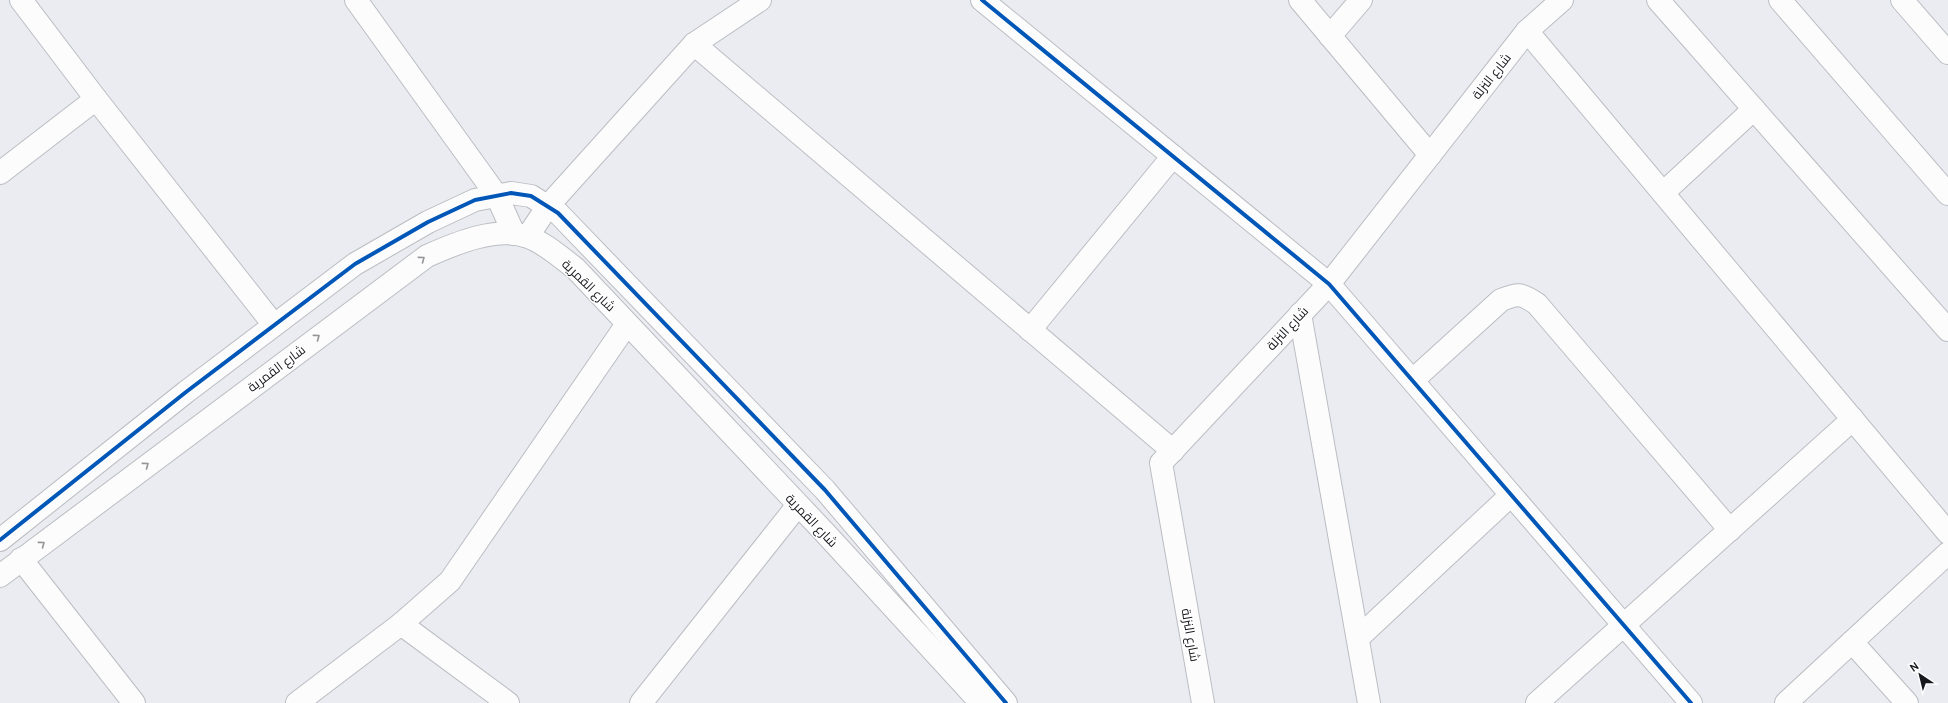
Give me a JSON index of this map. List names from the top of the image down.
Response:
{
  "streets": {
    "street": ["شارع النزلة", "شارع القمرية"]
  },
  "north": "top left"
}
